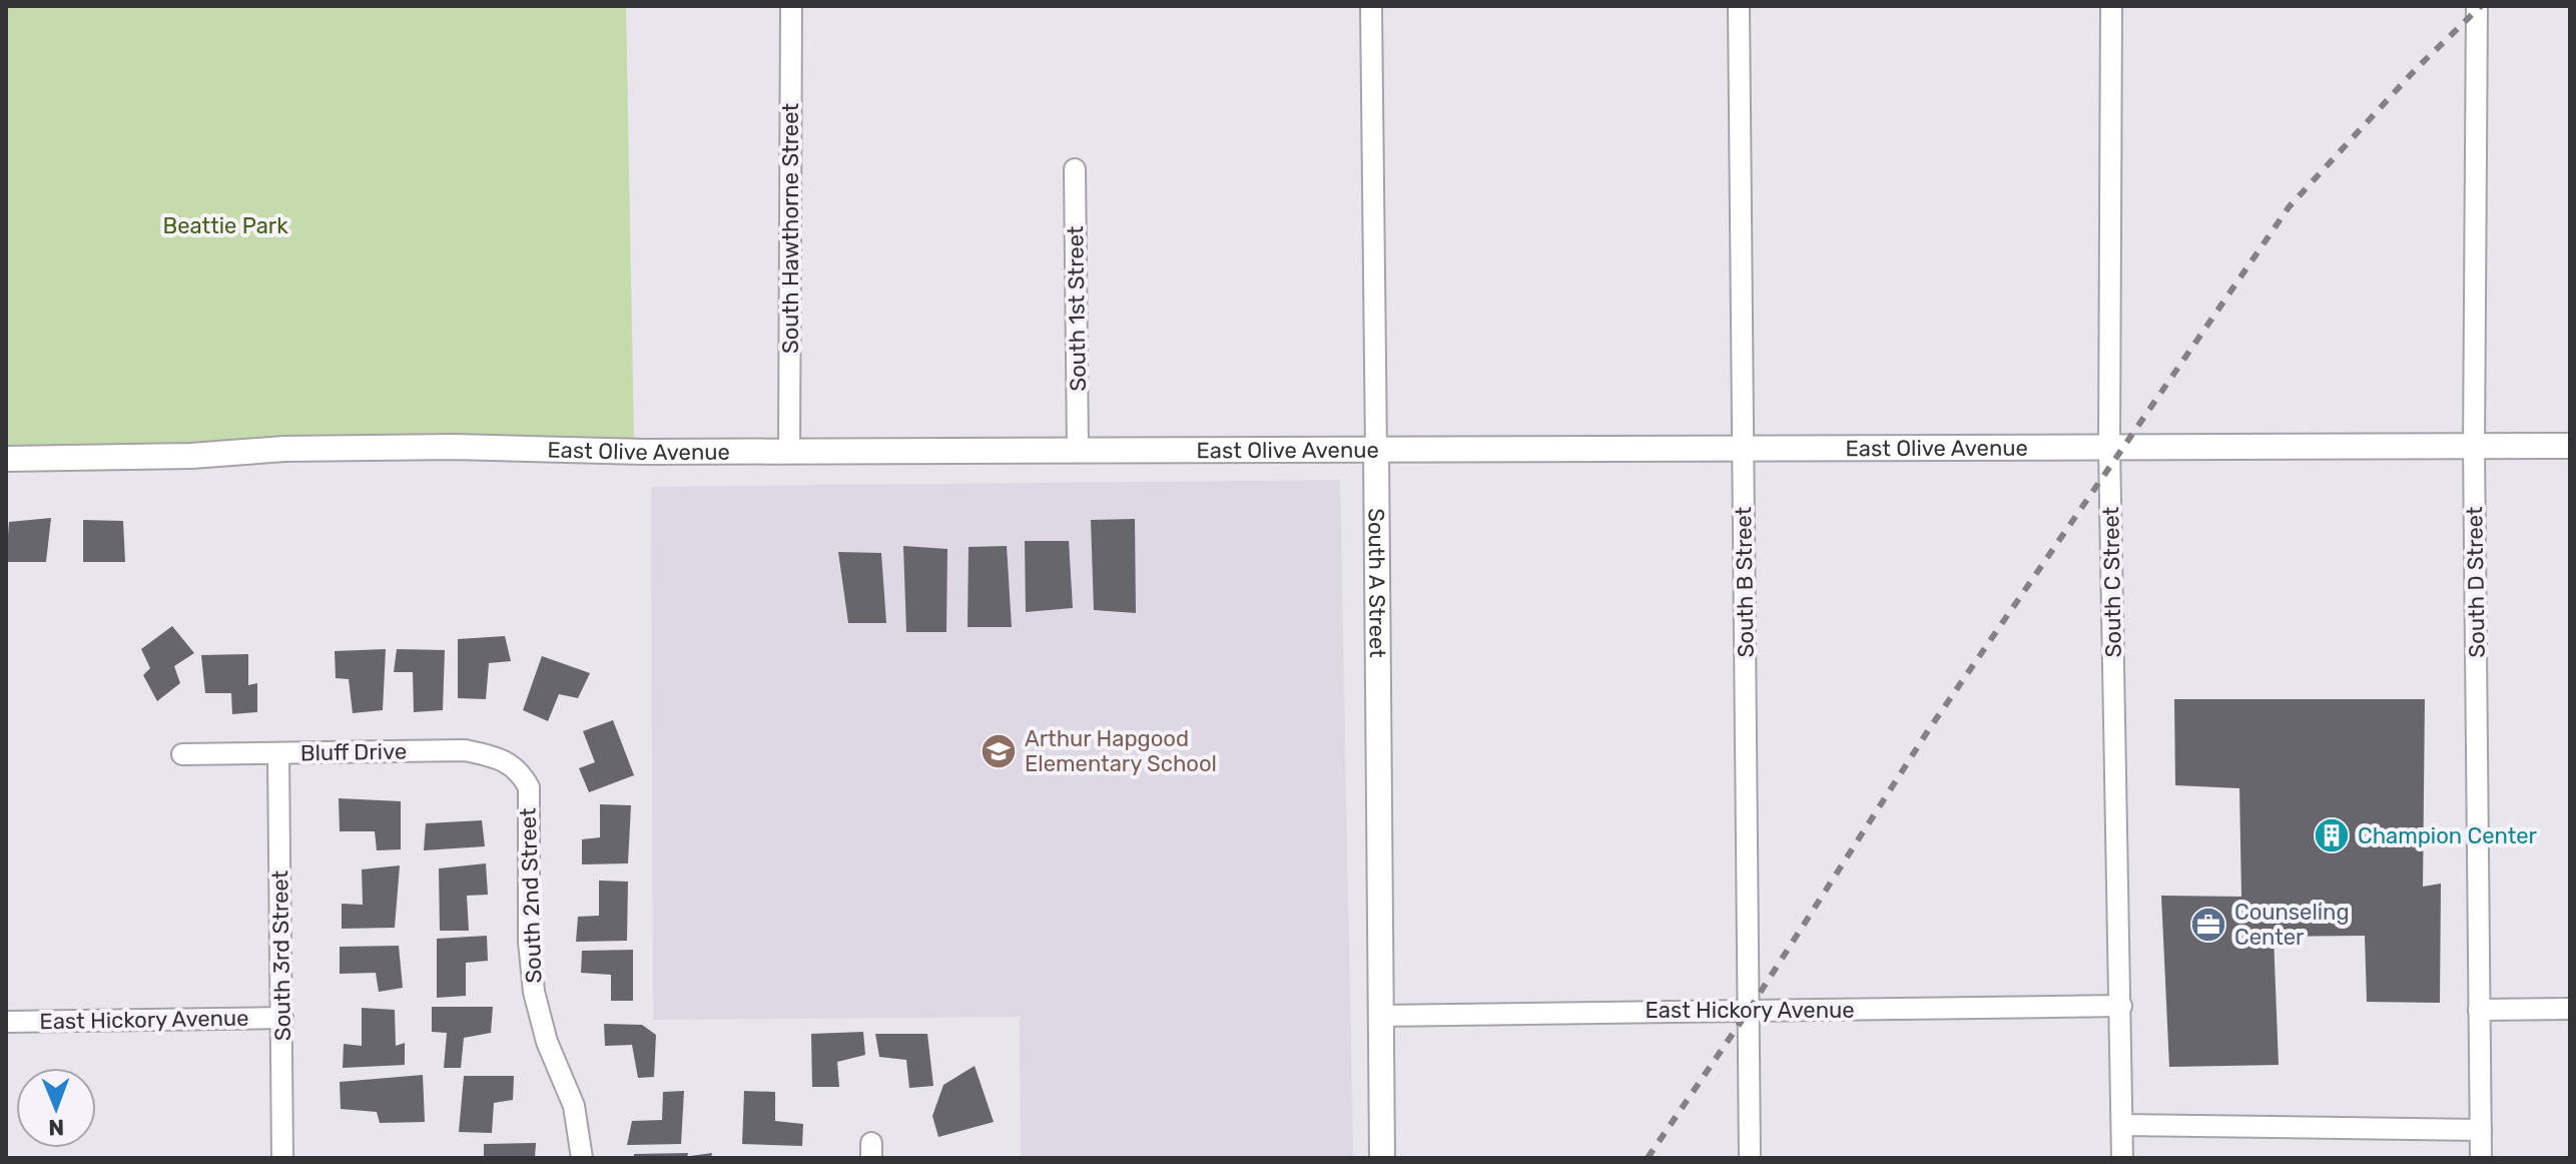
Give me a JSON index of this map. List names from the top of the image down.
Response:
{
  "streets": {
    "street": [
      "South Hawthorne Street",
      "South 1st Street",
      "East Olive Avenue",
      "South A Street",
      "South B Street",
      "South C Street",
      "South D Street",
      "Bluff Drive",
      "South 2nd Street",
      "South 3rd Street",
      "East Hickory Avenue"
    ]
  },
  "crossings": [
    ["South Hawthorne Street", "East Olive Avenue"],
    ["South 1st Street", "East Olive Avenue"],
    ["East Olive Avenue", "South A Street"],
    ["East Olive Avenue", "South B Street"],
    ["East Olive Avenue", "South C Street"],
    ["East Olive Avenue", "South D Street"],
    ["South A Street", "East Hickory Avenue"],
    ["South B Street", "East Hickory Avenue"],
    ["South C Street", "East Hickory Avenue"],
    ["Bluff Drive", "South 2nd Street"],
    ["Bluff Drive", "South 3rd Street"],
    ["South 3rd Street", "East Hickory Avenue"]
  ],
  "parks": ["Beattie Park"],
  "places": {
    "school or university": ["Arthur Hapgood Elementary School"],
    "building": ["Champion Center"],
    "office": ["Counseling Center"]
  },
  "north": "bottom"
}
